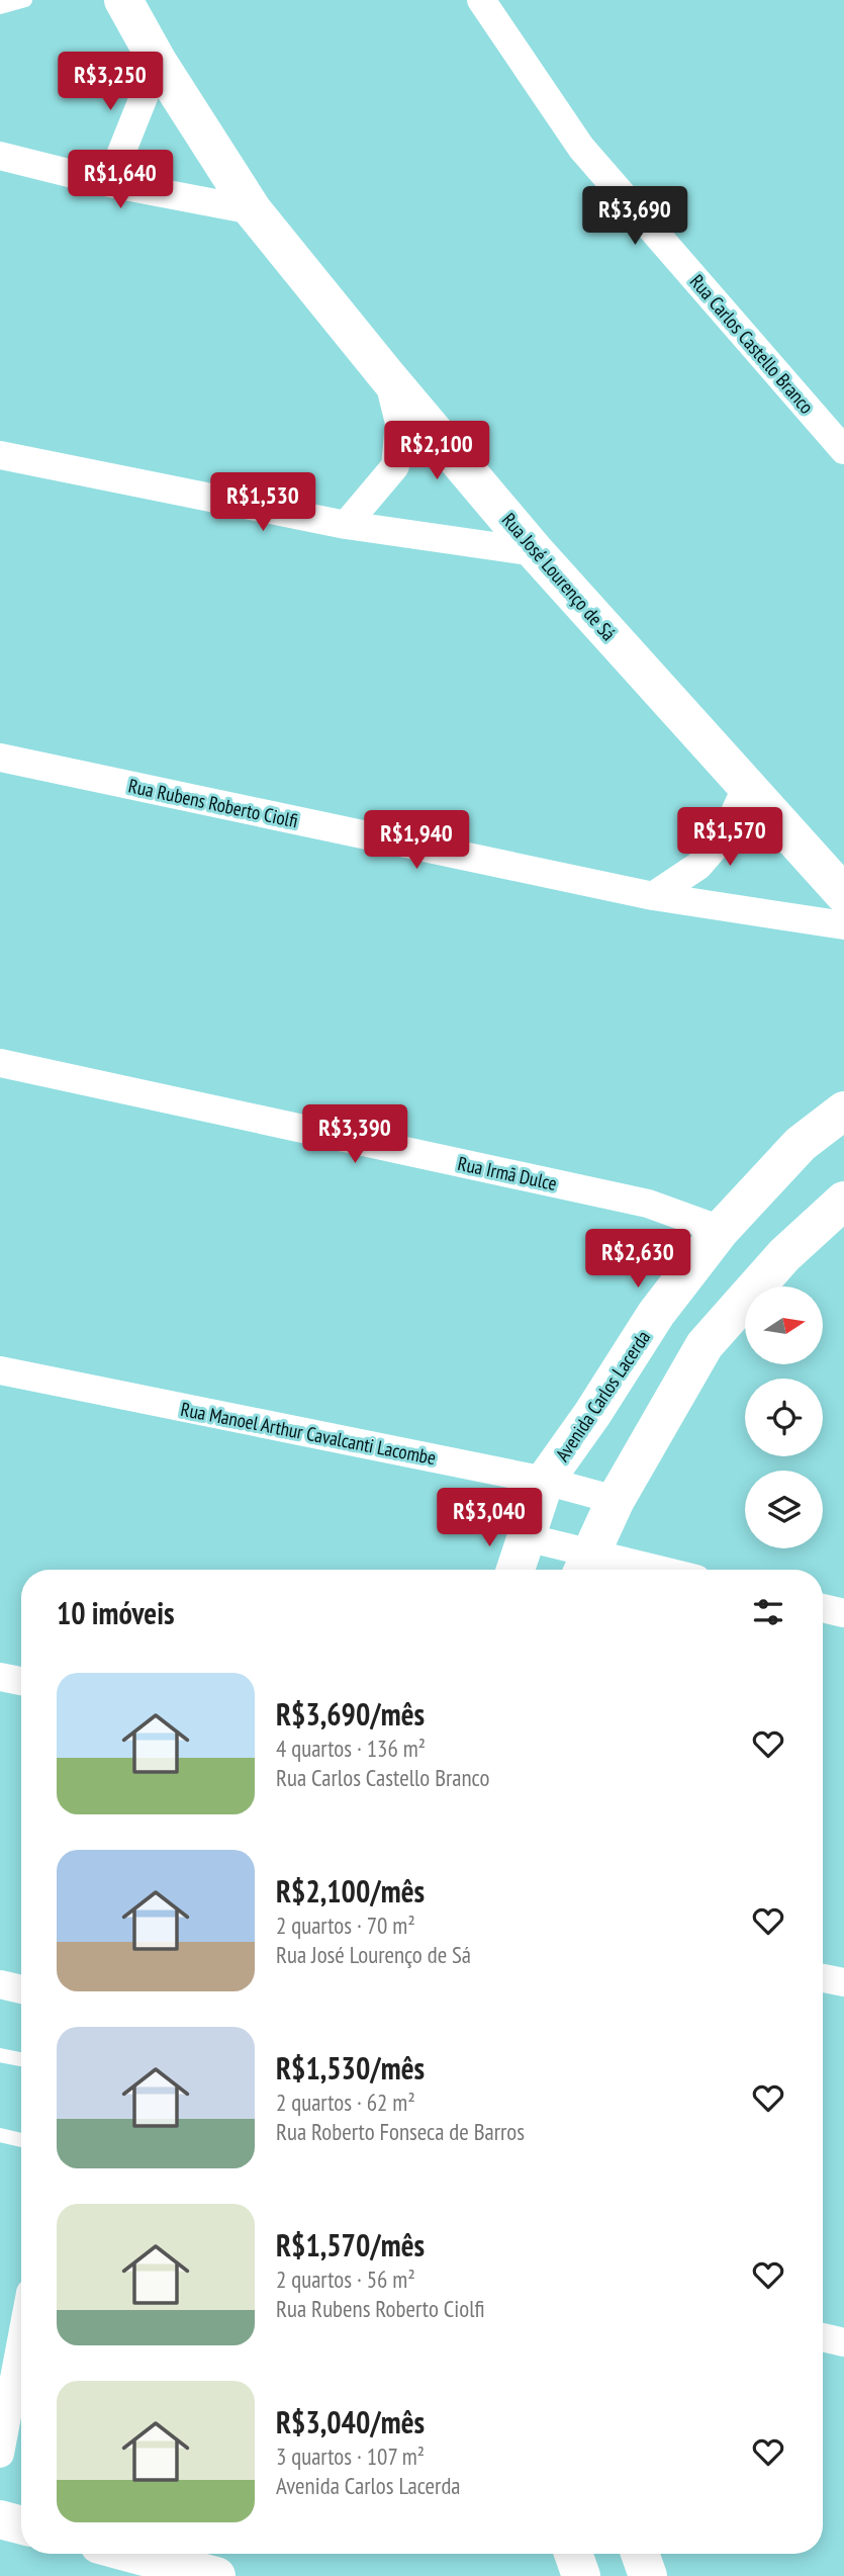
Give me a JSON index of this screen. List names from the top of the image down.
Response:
{
  "streets": {
    "street": [
      "Rua Carlos Castello Branco",
      "Rua José Lourenço de Sá",
      "Rua Rubens Roberto Ciolfi",
      "Rua Irmã Dulce",
      "Avenida Carlos Lacerda",
      "Rua Manoel Arthur Cavalcanti Lacombe"
    ]
  },
  "crossings": [
    ["Rua Irmã Dulce", "Avenida Carlos Lacerda"],
    ["Avenida Carlos Lacerda", "Rua Manoel Arthur Cavalcanti Lacombe"]
  ],
  "north": "right",
  "page": {
    "price": [
      "R$3,250",
      "R$1,640",
      "R$3,690",
      "R$2,100",
      "R$1,530",
      "R$1,570",
      "R$1,940",
      "R$3,390",
      "R$2,630",
      "R$3,040"
    ],
    "heading": "10 imóveis",
    "list": [
      {
        "name": "R$3,690/mês",
        "note": "4 quartos · 136 m² · Rua Carlos Castello Branco"
      },
      {
        "name": "R$2,100/mês",
        "note": "2 quartos · 70 m² · Rua José Lourenço de Sá"
      },
      {
        "name": "R$1,530/mês",
        "note": "2 quartos · 62 m² · Rua Roberto Fonseca de Barros"
      },
      {
        "name": "R$1,570/mês",
        "note": "2 quartos · 56 m² · Rua Rubens Roberto Ciolfi"
      },
      {
        "name": "R$3,040/mês",
        "note": "3 quartos · 107 m² · Avenida Carlos Lacerda"
      }
    ]
  }
}
